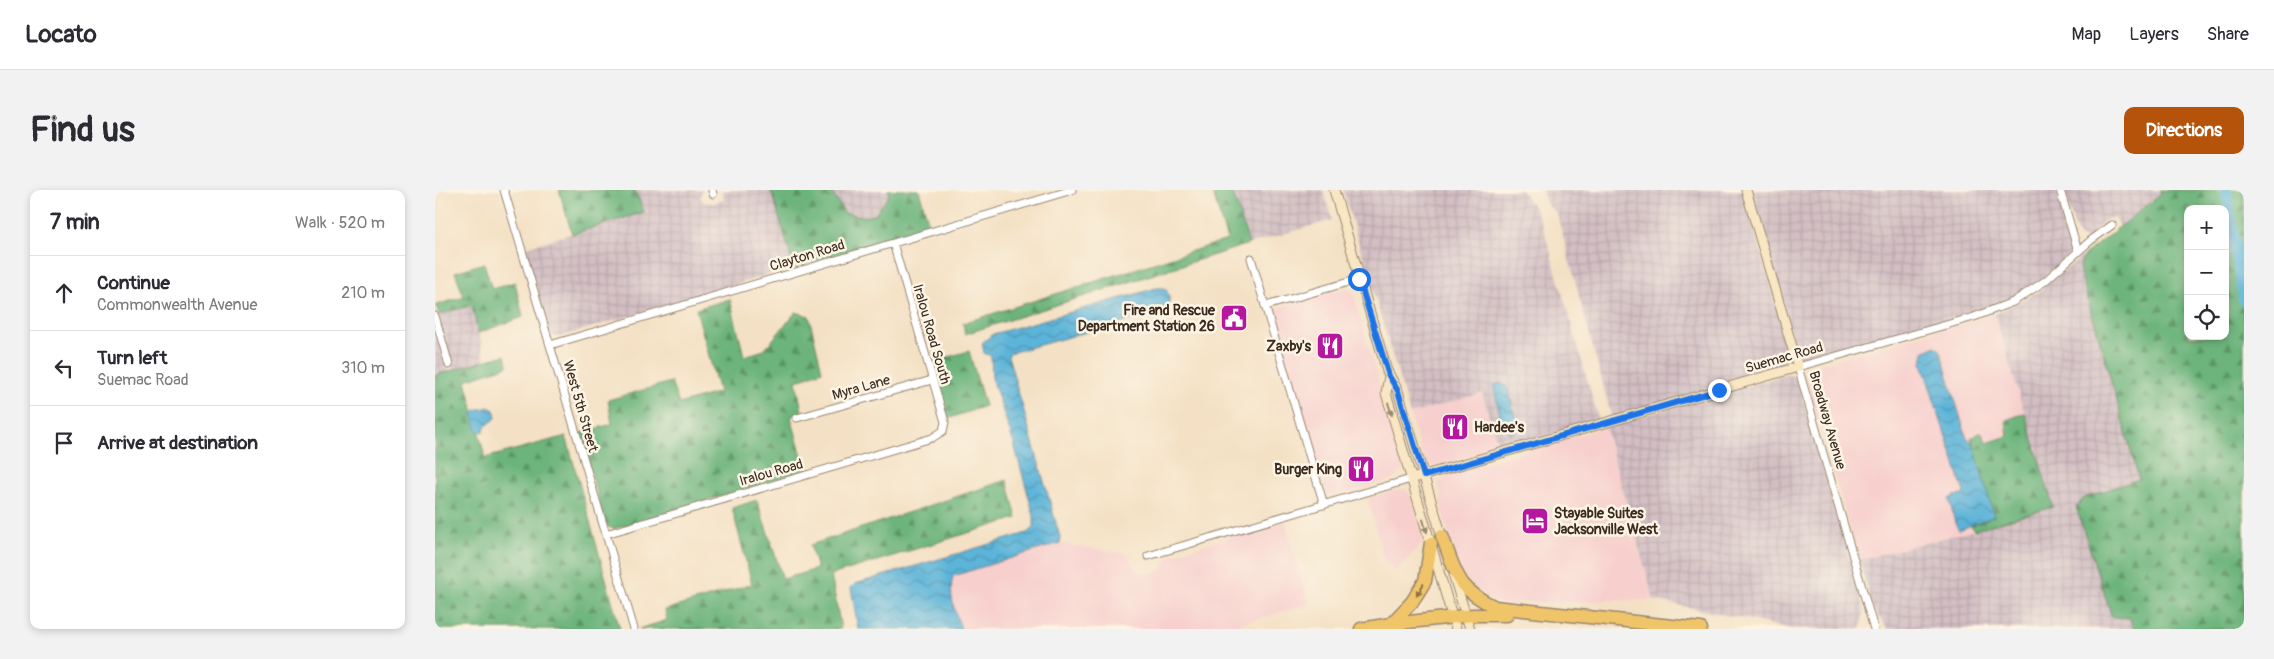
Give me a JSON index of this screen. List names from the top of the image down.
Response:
{
  "streets": {
    "main road": ["Suemac Road", "Broadway Avenue"],
    "street": [
      "Clayton Road",
      "Iralou Road South",
      "Myra Lane",
      "West 5th Street",
      "Iralou Road"
    ]
  },
  "crossings": [
    ["Clayton Road", "Iralou Road South"],
    ["Clayton Road", "West 5th Street"],
    ["Iralou Road South", "Myra Lane"],
    ["Iralou Road South", "Iralou Road"],
    ["Suemac Road", "Broadway Avenue"],
    ["West 5th Street", "Iralou Road"]
  ],
  "places": {
    "public building": ["Fire and Rescue Department Station 26"],
    "restaurant": ["Zaxby's", "Hardee's", "Burger King"],
    "hotel": ["Stayable Suites Jacksonville West"]
  },
  "page": {
    "header": "Locato",
    "nav": ["Map", "Layers", "Share"],
    "buttons": "Directions",
    "title": "Find us",
    "heading": ["7 min", "Walk · 520 m"],
    "map_buttons": ["+", "−"],
    "list": [
      ["Continue", "Commonwealth Avenue", "210 m"],
      ["Turn left", "Suemac Road", "310 m"],
      "Arrive at destination"
    ]
  }
}
